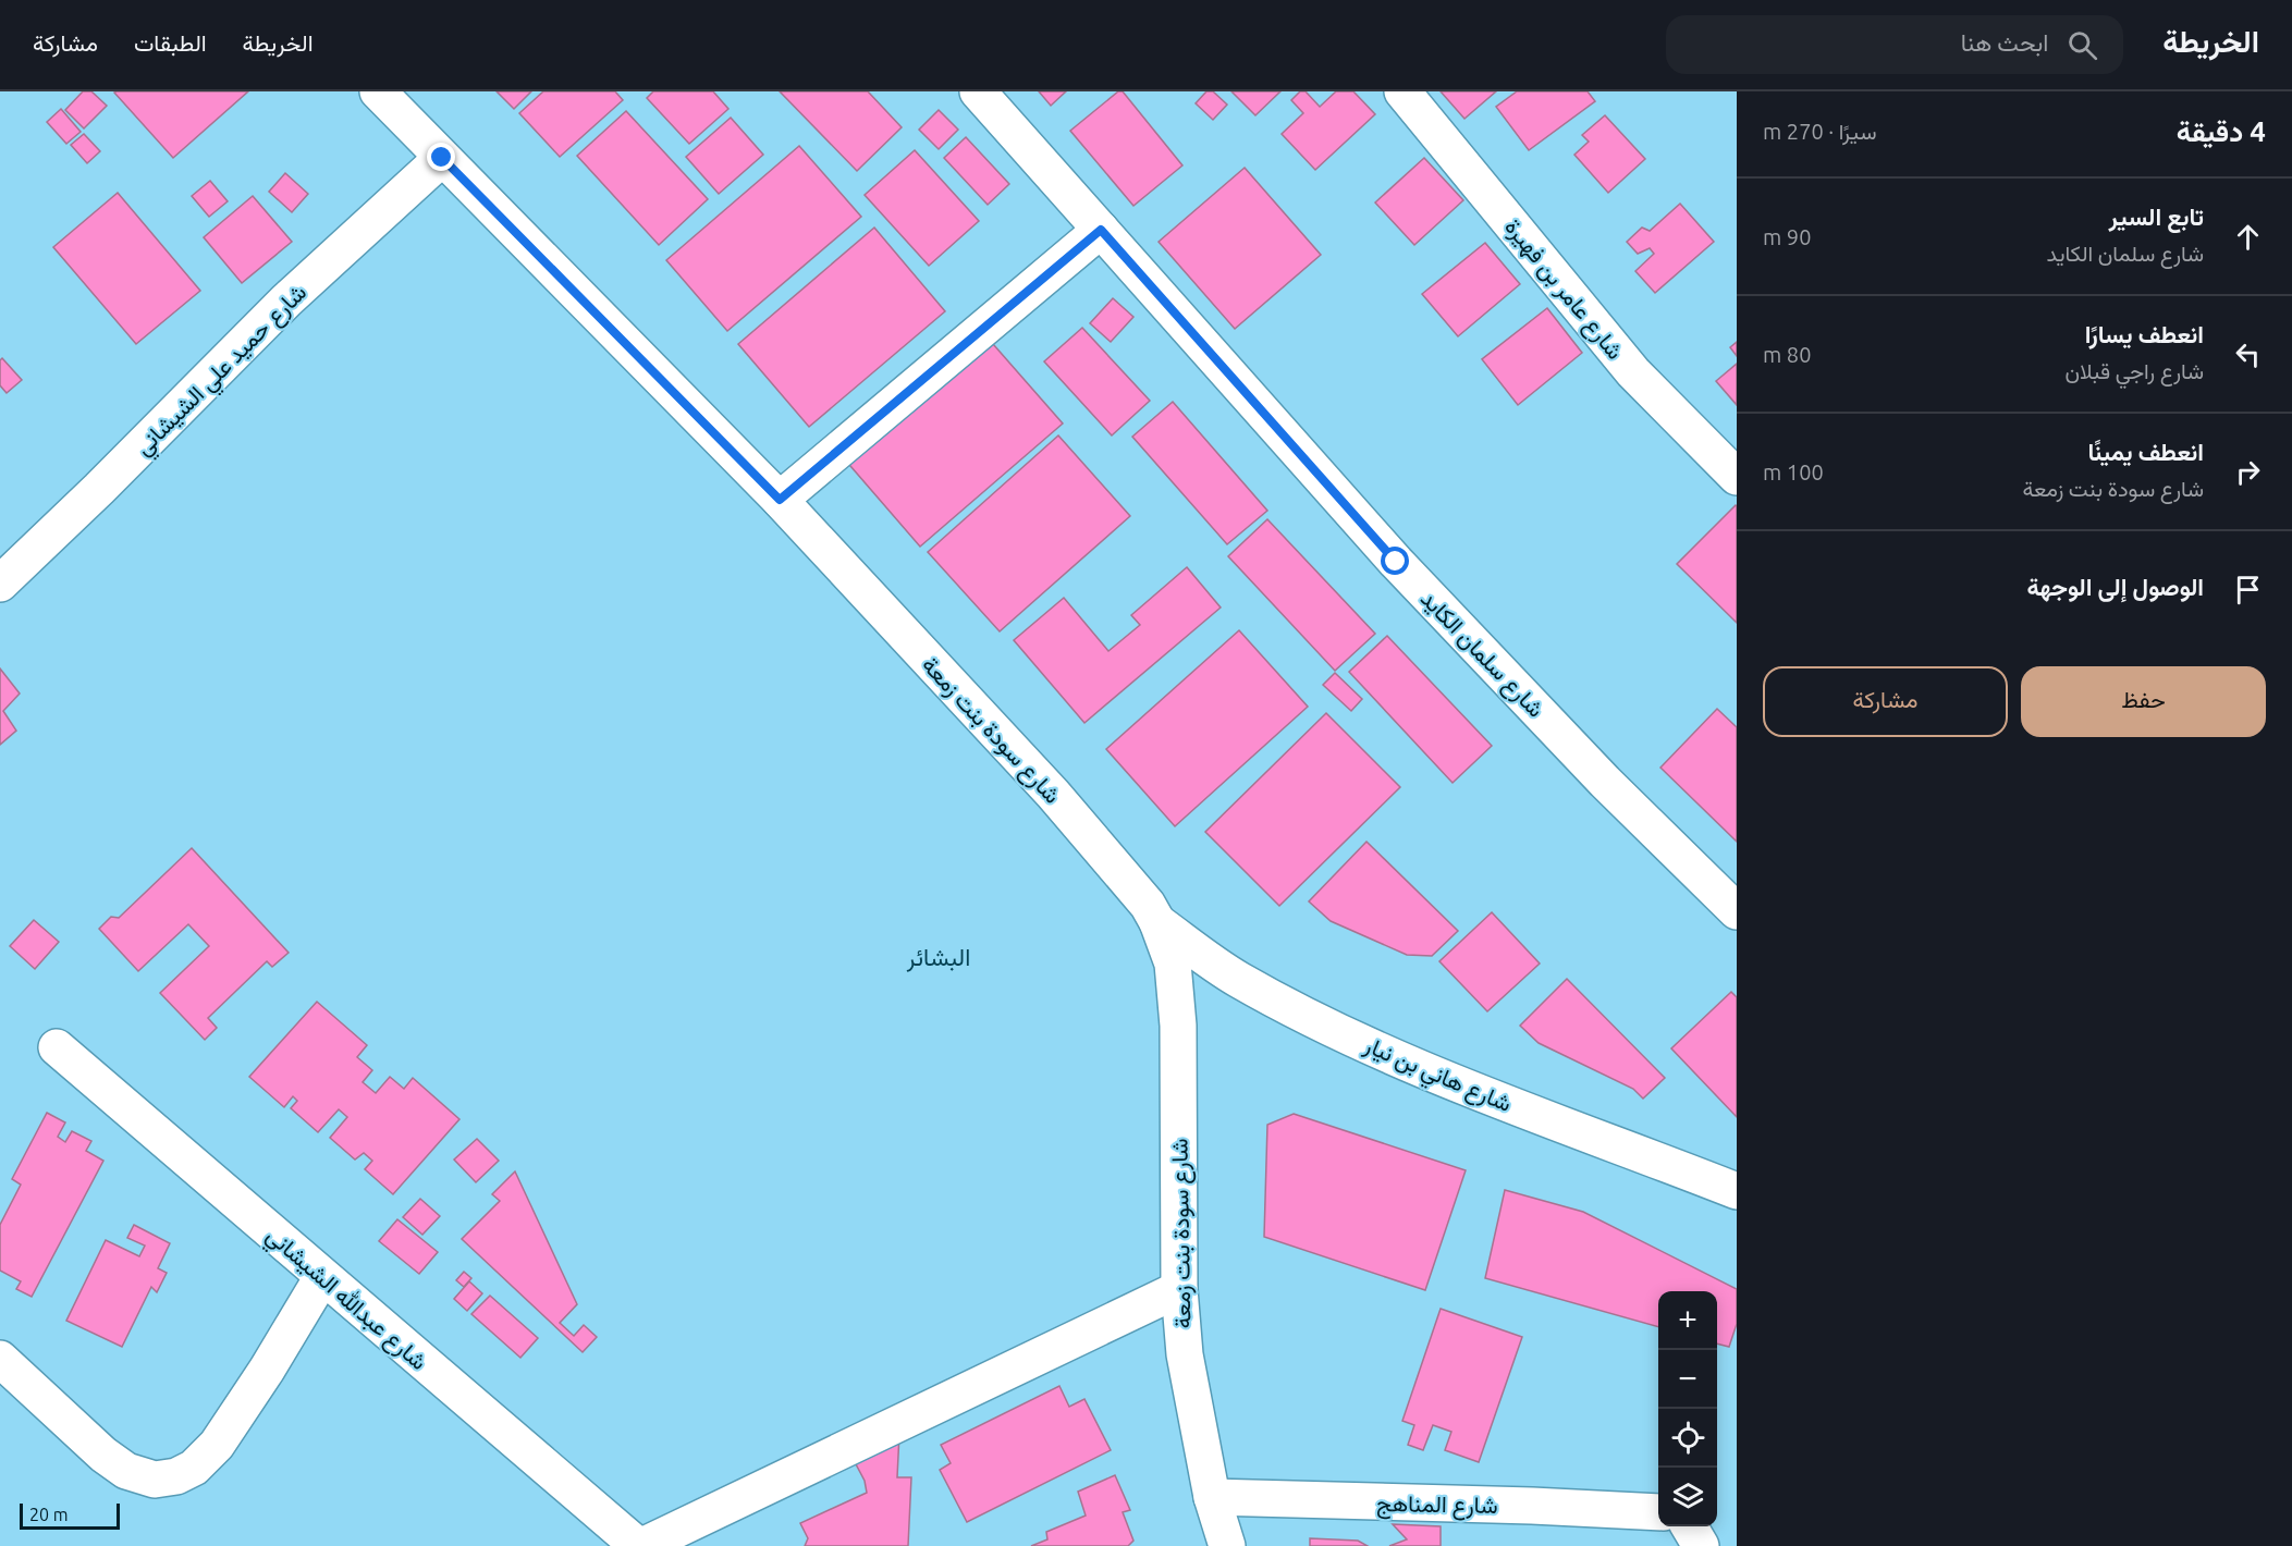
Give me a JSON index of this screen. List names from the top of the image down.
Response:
{
  "streets": {
    "street": [
      "شارع عامر بن فهيرة",
      "شارع حميد علي الشيشاني",
      "شارع سلمان الكايد",
      "شارع سودة بنت زمعة",
      "شارع هاني بن نيار",
      "شارع عبدالله الشيشاني",
      "شارع المناهج"
    ]
  },
  "crossings": [
    ["شارع حميد علي الشيشاني", "شارع سودة بنت زمعة"],
    ["شارع سودة بنت زمعة", "شارع هاني بن نيار"],
    ["شارع سودة بنت زمعة", "شارع المناهج"]
  ],
  "districts": ["البشائر"],
  "scale_bar": "20 m",
  "page": {
    "header": "الخريطة",
    "search": "ابحث هنا",
    "nav": ["الخريطة", "الطبقات", "مشاركة"],
    "heading": ["4 دقيقة", "سيرًا · 270 m"],
    "list": [
      ["تابع السير", "شارع سلمان الكايد", "90 m"],
      ["انعطف يسارًا", "شارع راجي قبلان", "80 m"],
      ["انعطف يمينًا", "شارع سودة بنت زمعة", "100 m"],
      "الوصول إلى الوجهة"
    ],
    "buttons": ["حفظ", "مشاركة"],
    "map_buttons": ["+", "−"],
    "scale": "20 m"
  }
}
